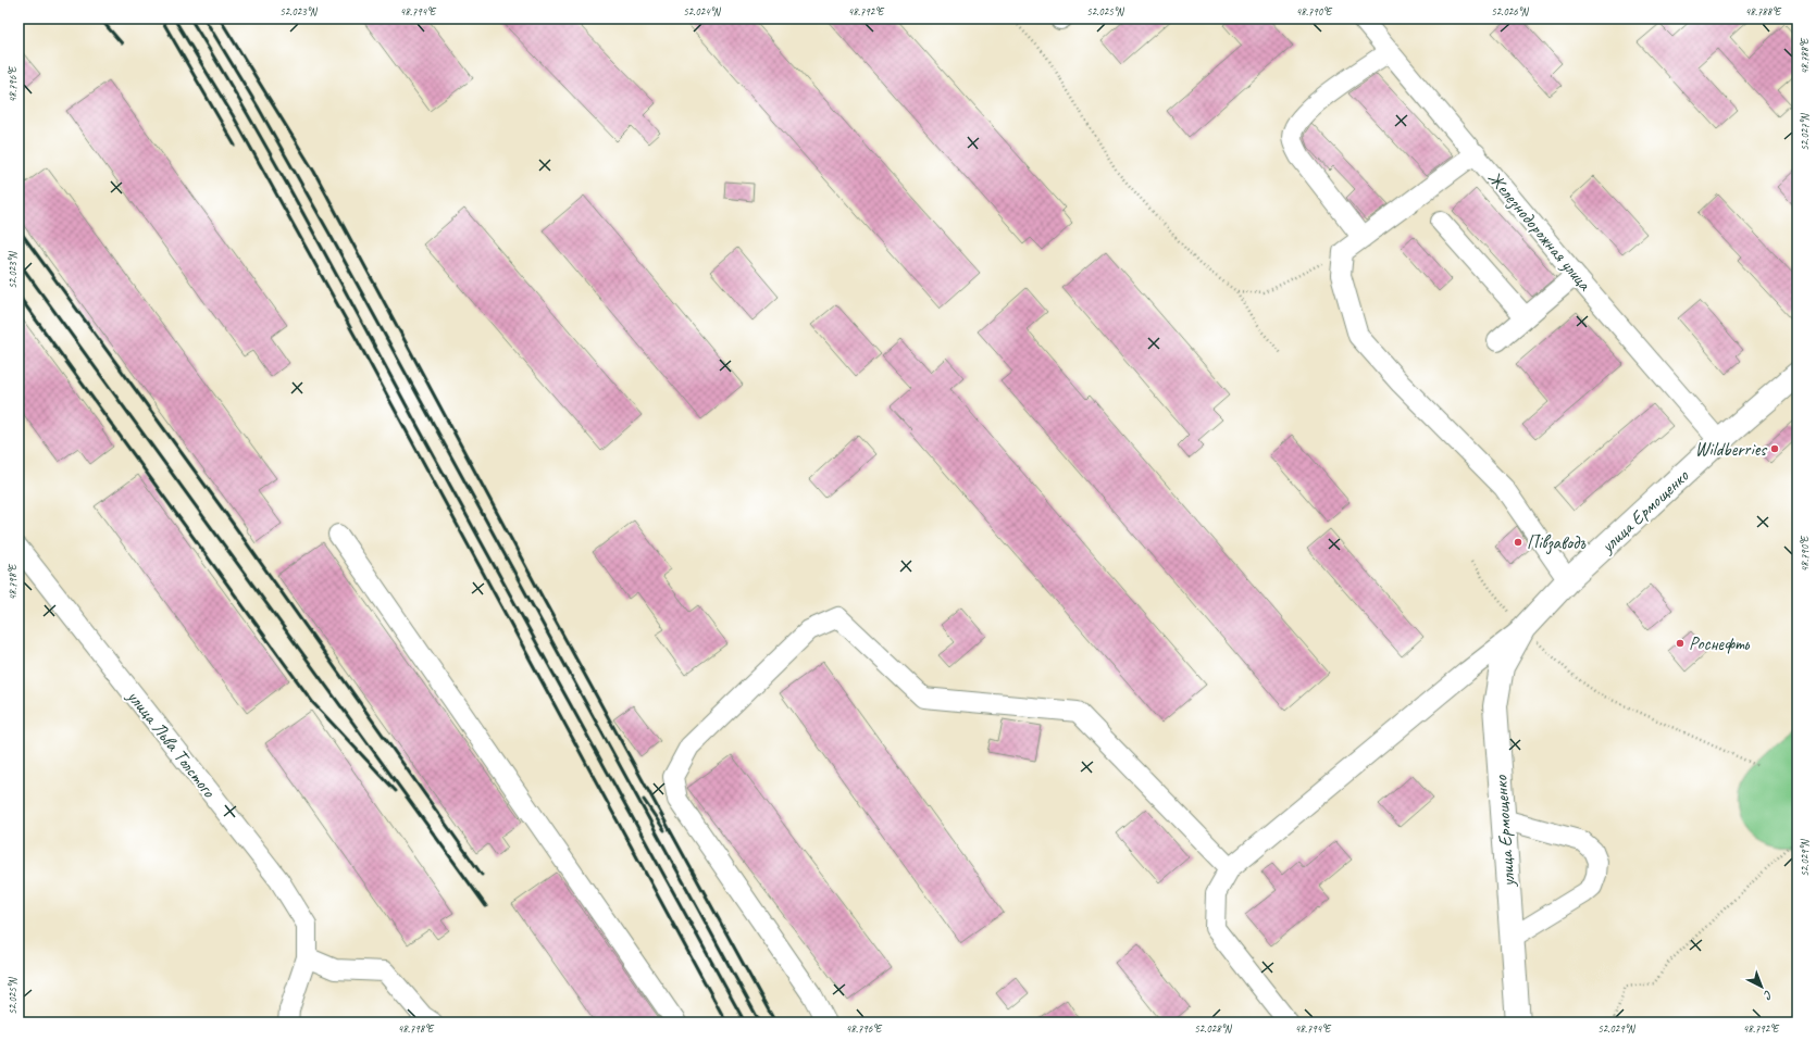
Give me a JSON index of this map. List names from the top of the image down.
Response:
{
  "streets": {
    "highway": ["улица Ермощенко"],
    "street": ["Железнодорожная улица", "улица Льва Толстого"]
  },
  "crossings": [
    ["Железнодорожная улица", "улица Ермощенко"]
  ],
  "places": ["Wildberries", "Пiвзаводъ", "Роснефть"],
  "north": "bottom right",
  "coordinates": [
    "52.023°N",
    "48.794°E",
    "52.024°N",
    "48.792°E",
    "52.025°N",
    "48.790°E",
    "52.026°N",
    "48.788°E",
    "48.796°E",
    "52.027°N",
    "48.798°E",
    "52.029°N",
    "52.028°N"
  ]
}
